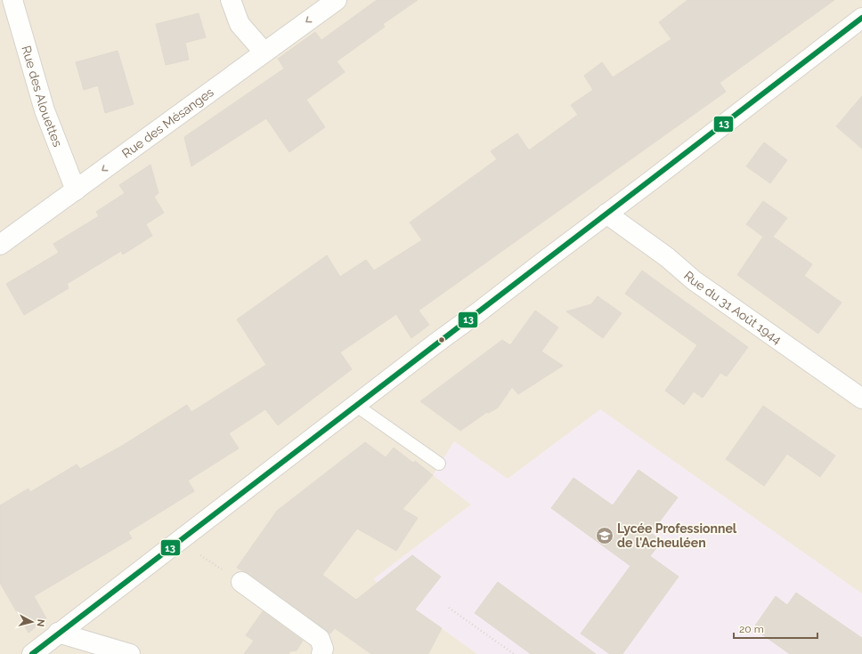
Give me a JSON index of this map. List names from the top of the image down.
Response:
{
  "streets": {
    "street": ["Rue des Alouettes", "Rue des Mésanges", "Rue du 31 Août 1944"]
  },
  "crossings": [
    ["Rue des Alouettes", "Rue des Mésanges"]
  ],
  "one_way": ["Rue des Mésanges"],
  "places": {
    "school or university": ["Lycée Professionnel de l'Acheuléen"]
  },
  "lines": ["transit line 13"],
  "scale_bar": "20 m",
  "north": "right"
}
